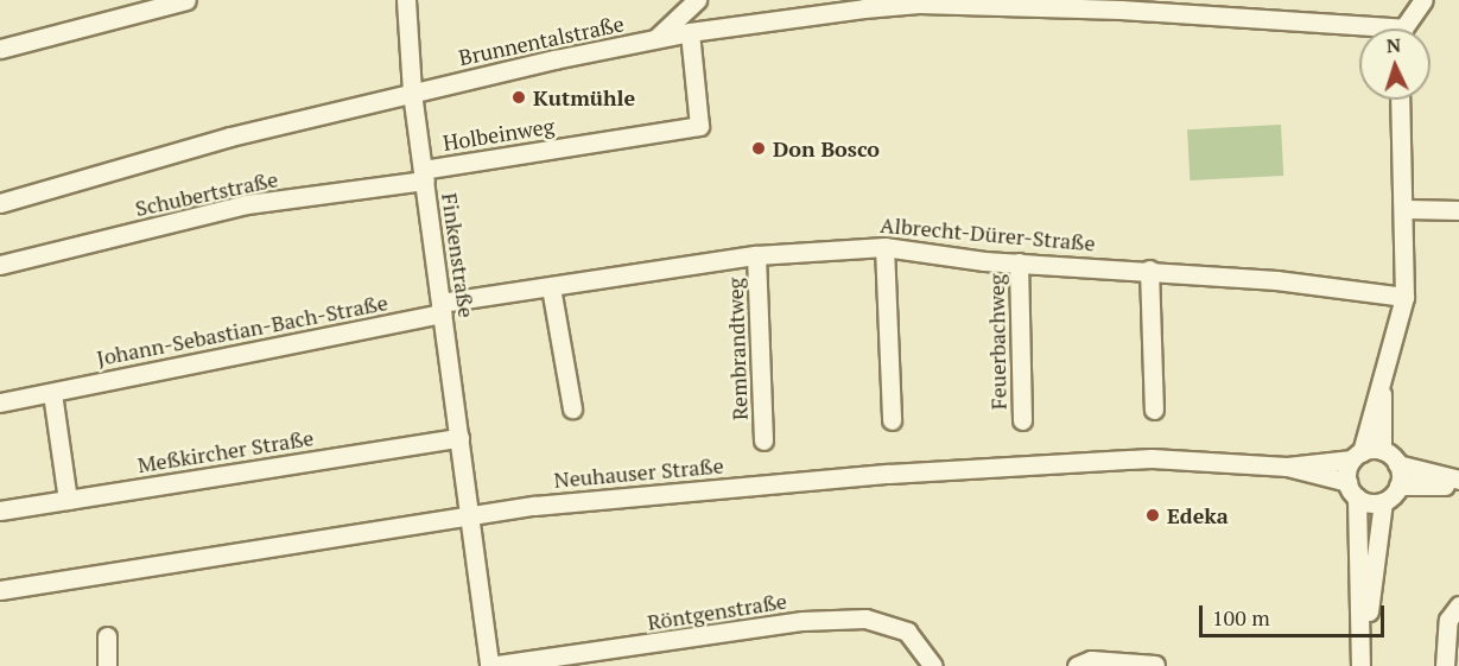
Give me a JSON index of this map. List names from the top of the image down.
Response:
{
  "streets": {
    "street": [
      "Brunnentalstraße",
      "Holbeinweg",
      "Schubertstraße",
      "Albrecht-Dürer-Straße",
      "Finkenstraße",
      "Johann-Sebastian-Bach-Straße",
      "Feuerbachweg",
      "Rembrandtweg",
      "Meßkircher Straße",
      "Neuhauser Straße",
      "Röntgenstraße"
    ]
  },
  "crossings": [
    ["Brunnentalstraße", "Holbeinweg"],
    ["Brunnentalstraße", "Finkenstraße"],
    ["Holbeinweg", "Schubertstraße"],
    ["Holbeinweg", "Finkenstraße"],
    ["Schubertstraße", "Finkenstraße"],
    ["Albrecht-Dürer-Straße", "Finkenstraße"],
    ["Albrecht-Dürer-Straße", "Johann-Sebastian-Bach-Straße"],
    ["Albrecht-Dürer-Straße", "Feuerbachweg"],
    ["Albrecht-Dürer-Straße", "Rembrandtweg"],
    ["Finkenstraße", "Johann-Sebastian-Bach-Straße"],
    ["Finkenstraße", "Meßkircher Straße"],
    ["Finkenstraße", "Neuhauser Straße"],
    ["Finkenstraße", "Röntgenstraße"],
    ["Neuhauser Straße", "Röntgenstraße"]
  ],
  "places": ["Kutmühle", "Don Bosco", "Edeka"],
  "scale_bar": "100 m",
  "north": "top"
}
